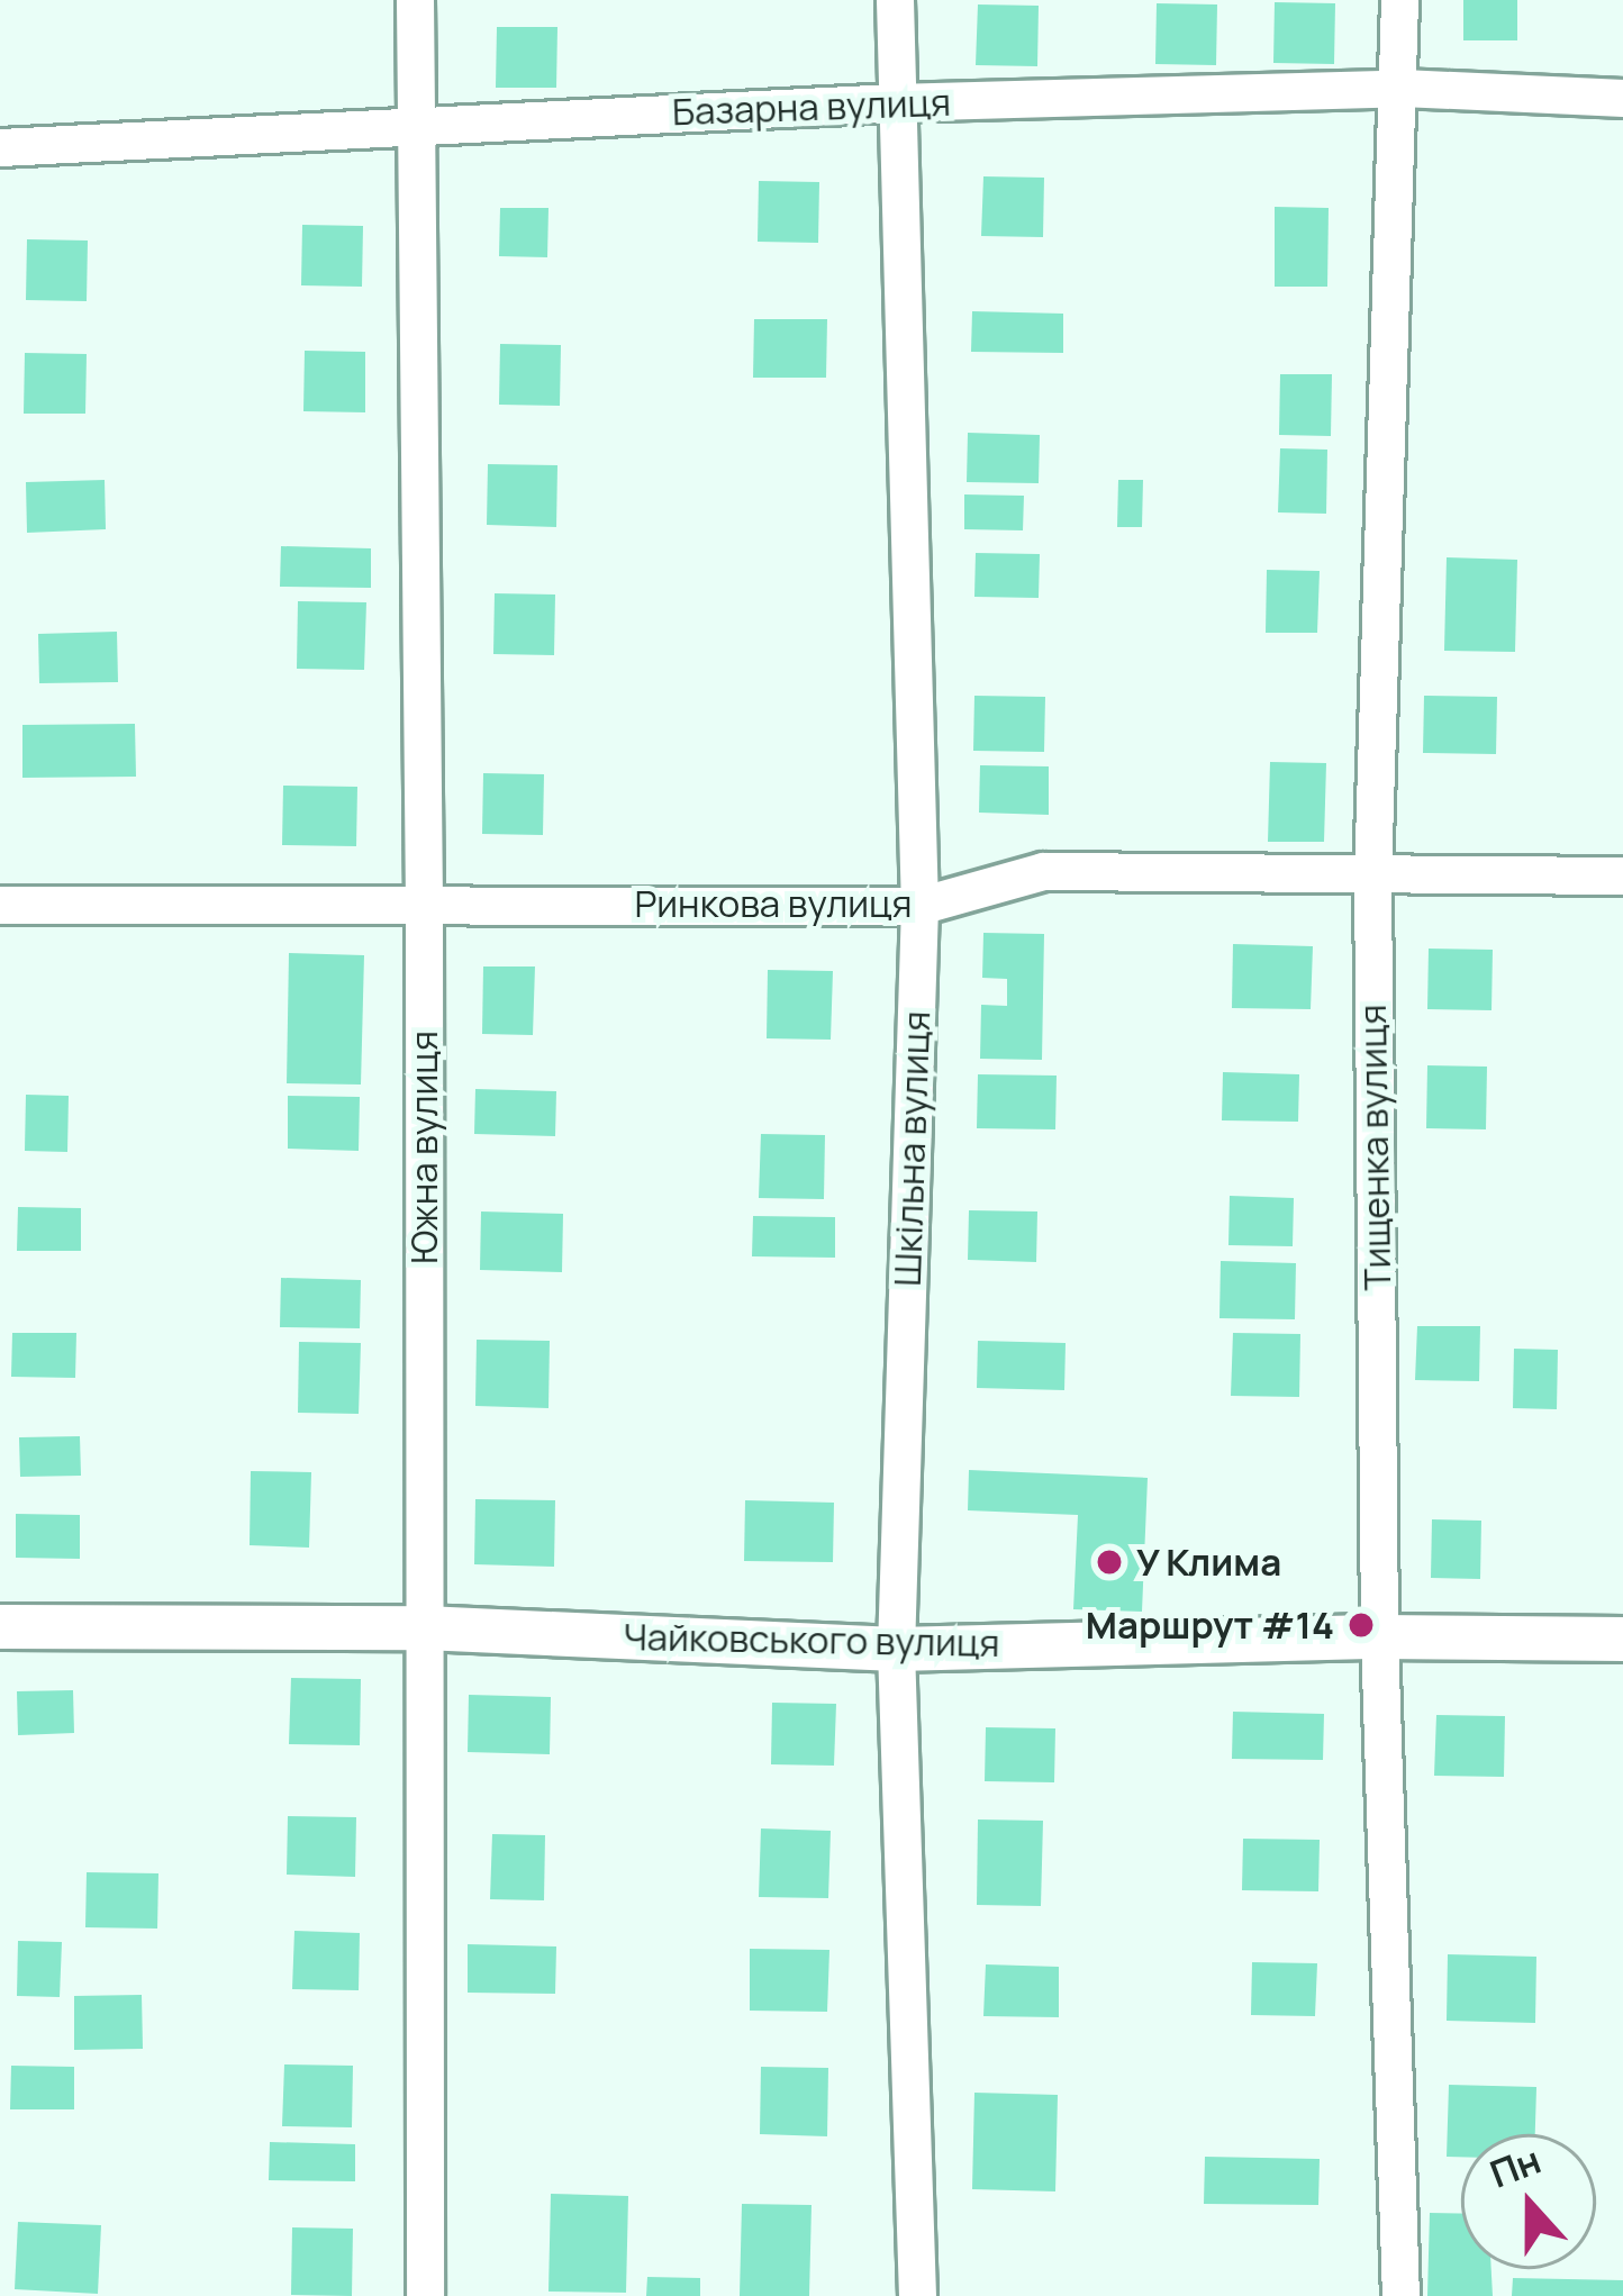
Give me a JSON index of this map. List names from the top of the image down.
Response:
{
  "streets": {
    "street": [
      "Базарна вулиця",
      "Ринкова вулиця",
      "Южна вулиця",
      "Тищенка вулиця",
      "Шкільна вулиця",
      "Чайковського вулиця"
    ]
  },
  "crossings": [
    ["Базарна вулиця", "Южна вулиця"],
    ["Базарна вулиця", "Тищенка вулиця"],
    ["Базарна вулиця", "Шкільна вулиця"],
    ["Ринкова вулиця", "Южна вулиця"],
    ["Ринкова вулиця", "Тищенка вулиця"],
    ["Ринкова вулиця", "Шкільна вулиця"],
    ["Южна вулиця", "Чайковського вулиця"],
    ["Тищенка вулиця", "Чайковського вулиця"],
    ["Шкільна вулиця", "Чайковського вулиця"]
  ],
  "places": ["У Клима", "Маршрут #14"],
  "north": "top"
}
